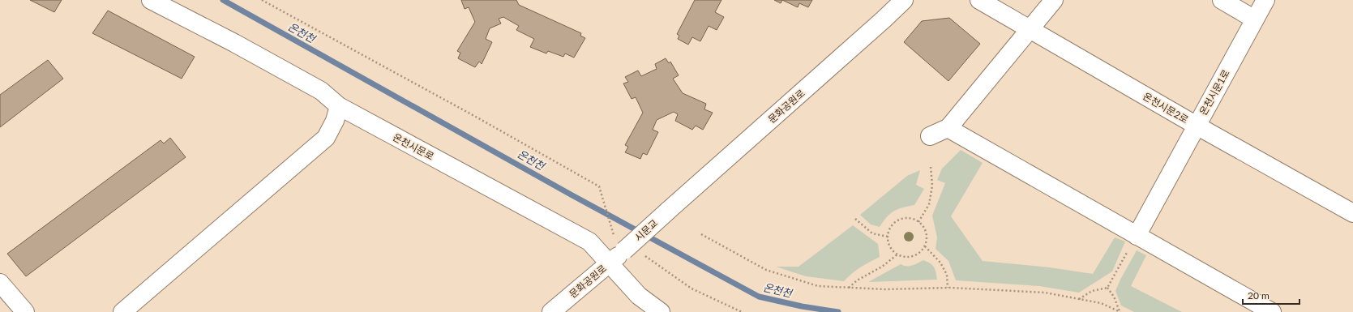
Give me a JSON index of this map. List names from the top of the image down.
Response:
{
  "streets": {
    "street": [
      "온천시문1로",
      "문화공원로",
      "온천시문2로",
      "온천시문로",
      "시문교"
    ]
  },
  "crossings": [
    ["온천시문1로", "온천시문2로"],
    ["문화공원로", "온천시문로"],
    ["문화공원로", "시문교"]
  ],
  "water": ["온천천"],
  "scale_bar": "20 m"
}
